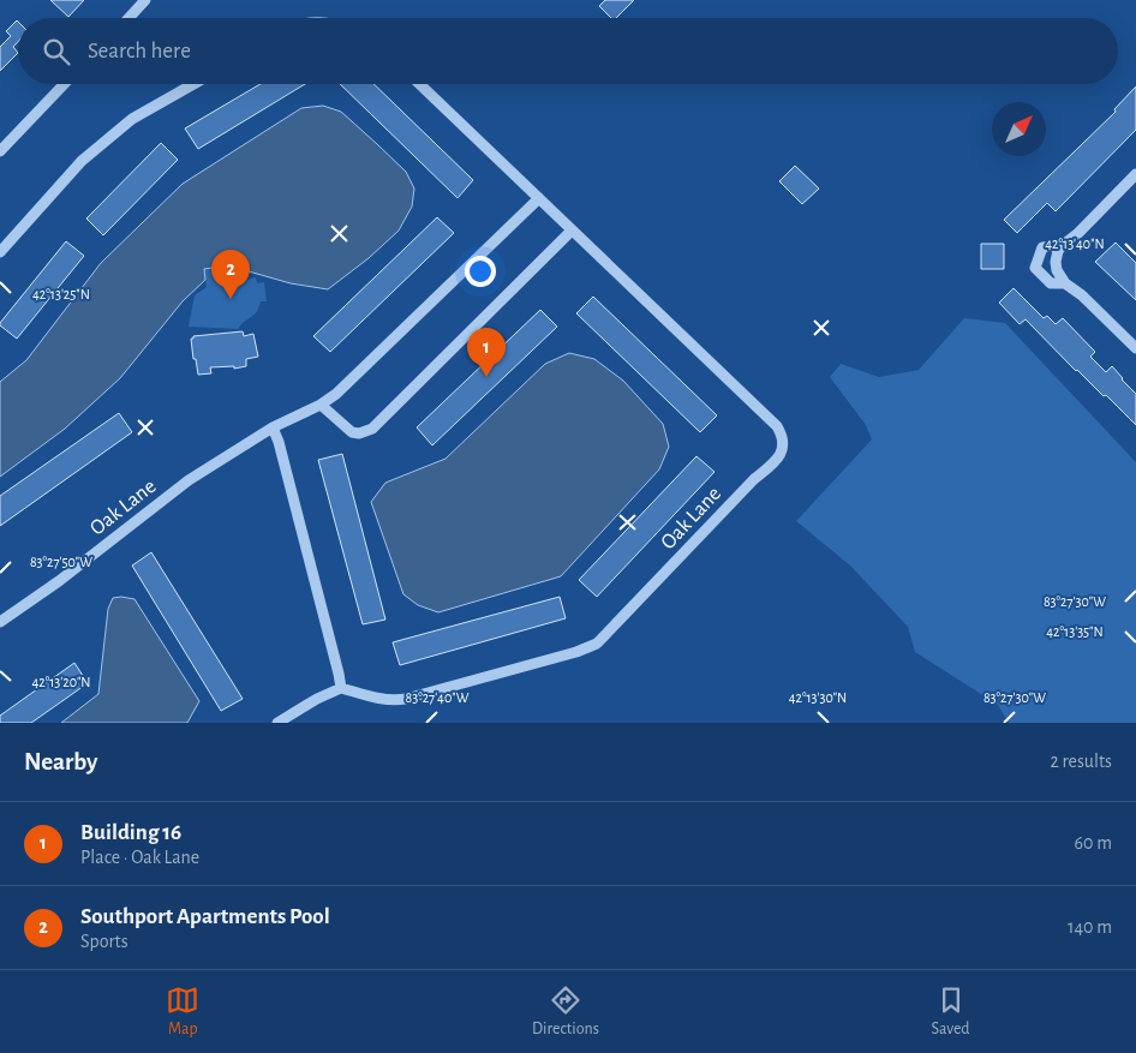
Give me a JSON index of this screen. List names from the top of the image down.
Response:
{
  "streets": {
    "street": ["Oak Lane"]
  },
  "north": "top right",
  "page": {
    "search": "Search here",
    "pins": ["2", "1"],
    "heading": ["Nearby", "2 results"],
    "list": [
      {
        "mark": "1",
        "name": "Building 16",
        "note": "Place · Oak Lane",
        "value": "60 m"
      },
      {
        "mark": "2",
        "name": "Southport Apartments Pool",
        "note": "Sports",
        "value": "140 m"
      }
    ],
    "nav": ["Map", "Directions", "Saved"]
  },
  "coordinates": [
    "42°13'40\"N",
    "42°13'25\"N",
    "83°27'50\"W",
    "83°27'30\"W",
    "42°13'35\"N",
    "42°13'20\"N",
    "83°27'40\"W",
    "42°13'30\"N"
  ]
}
